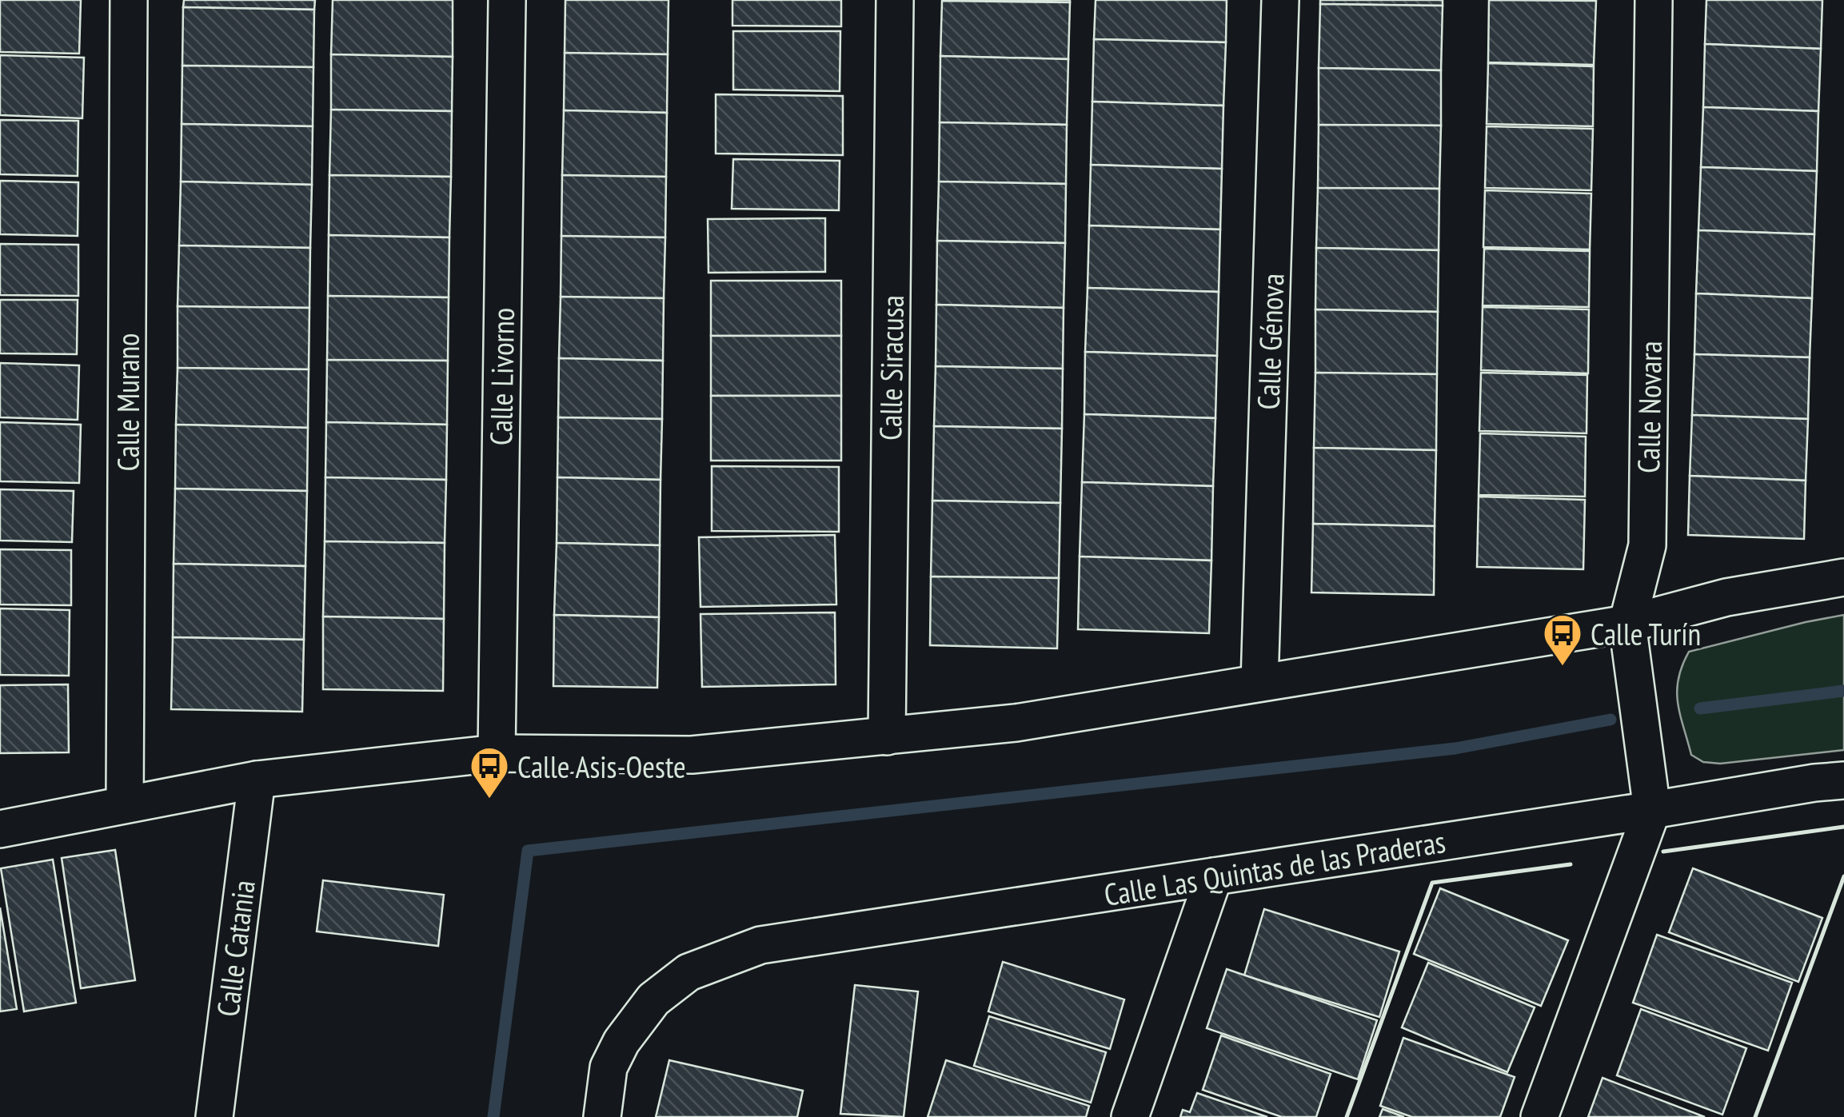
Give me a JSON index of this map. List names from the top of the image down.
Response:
{
  "streets": {
    "street": [
      "Calle Génova",
      "Calle Siracusa",
      "Calle Livorno",
      "Calle Murano",
      "Calle Novara",
      "Calle Las Quintas de las Praderas",
      "Calle Catania"
    ]
  },
  "crossings": [
    ["Calle Novara", "Calle Las Quintas de las Praderas"]
  ],
  "places": {
    "bus stop": ["Calle Turín", "Calle Asis-Oeste"]
  }
}
